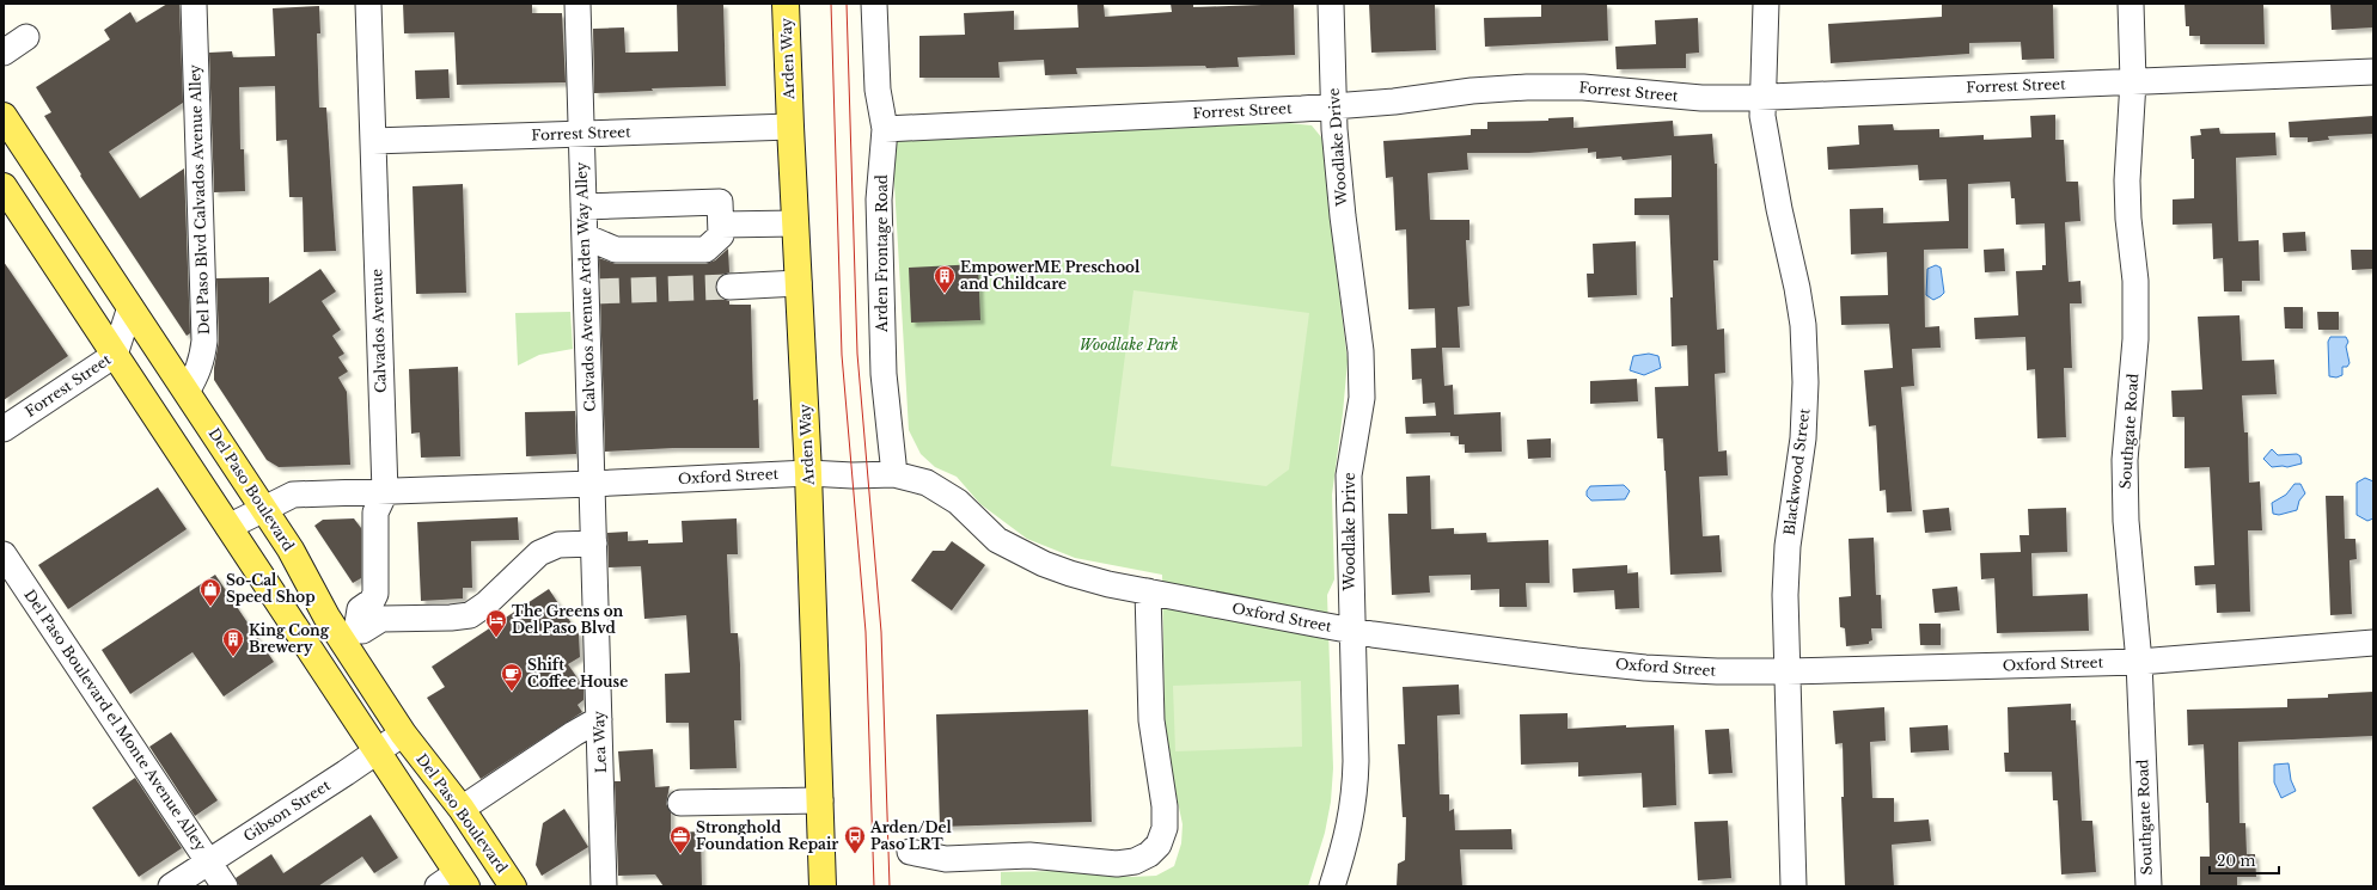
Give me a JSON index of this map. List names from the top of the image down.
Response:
{
  "streets": {
    "main road": ["Arden Way", "Del Paso Boulevard"],
    "street": [
      "Forrest Street",
      "Woodlake Drive",
      "Del Paso Blvd Calvados Avenue Alley",
      "Arden Frontage Road",
      "Calvados Avenue Arden Way Alley",
      "Calvados Avenue",
      "Southgate Road",
      "Blackwood Street",
      "Oxford Street",
      "Del Paso Boulevard el Monte Avenue Alley",
      "Lea Way",
      "Gibson Street"
    ]
  },
  "crossings": [
    ["Arden Way", "Forrest Street"],
    ["Arden Way", "Oxford Street"],
    ["Forrest Street", "Woodlake Drive"],
    ["Forrest Street", "Arden Frontage Road"],
    ["Forrest Street", "Calvados Avenue Arden Way Alley"],
    ["Forrest Street", "Calvados Avenue"],
    ["Forrest Street", "Southgate Road"],
    ["Forrest Street", "Blackwood Street"],
    ["Forrest Street", "Del Paso Boulevard"],
    ["Woodlake Drive", "Oxford Street"],
    ["Del Paso Blvd Calvados Avenue Alley", "Del Paso Boulevard"],
    ["Arden Frontage Road", "Oxford Street"],
    ["Calvados Avenue Arden Way Alley", "Oxford Street"],
    ["Calvados Avenue Arden Way Alley", "Lea Way"],
    ["Calvados Avenue", "Oxford Street"],
    ["Calvados Avenue", "Del Paso Boulevard"],
    ["Southgate Road", "Oxford Street"],
    ["Blackwood Street", "Oxford Street"],
    ["Oxford Street", "Del Paso Boulevard"],
    ["Oxford Street", "Lea Way"],
    ["Del Paso Boulevard", "Gibson Street"],
    ["Del Paso Boulevard el Monte Avenue Alley", "Gibson Street"]
  ],
  "parks": ["Woodlake Park"],
  "places": {
    "building": ["EmpowerME Preschool and Childcare", "King Cong Brewery"],
    "shop": ["So-Cal Speed Shop"],
    "hotel": ["The Greens on Del Paso Blvd"],
    "cafe": ["Shift Coffee House"],
    "office": ["Stronghold Foundation Repair"],
    "bus stop": ["Arden/Del Paso LRT"]
  },
  "scale_bar": "20 m"
}
